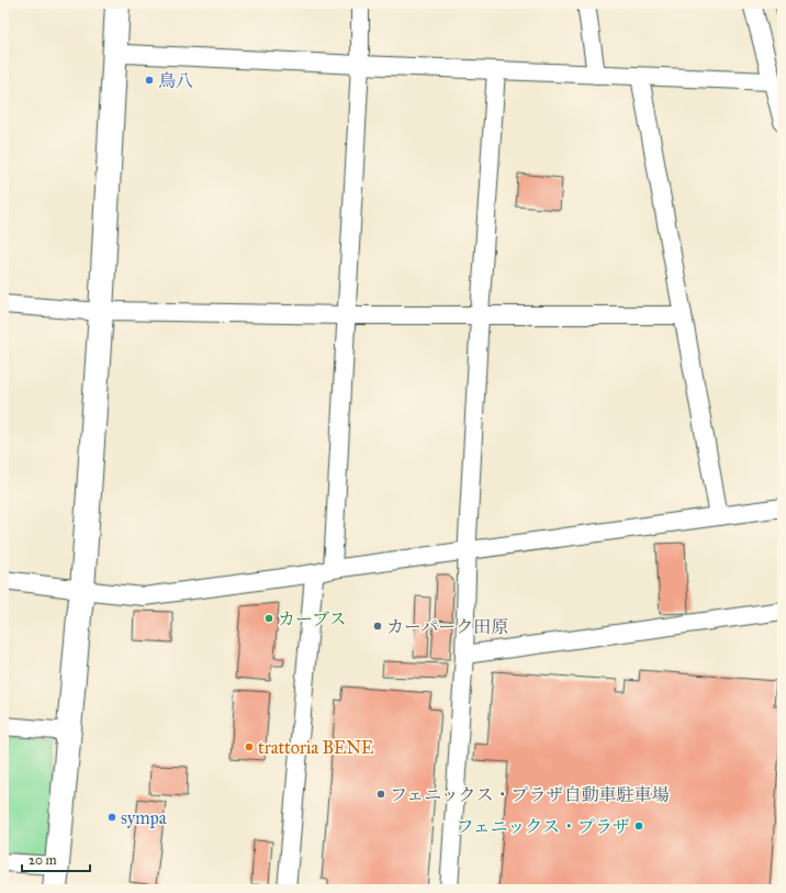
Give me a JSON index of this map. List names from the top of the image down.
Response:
{
  "places": [
    "鳥八",
    "カーブス",
    "カーパーク田原",
    "trattoria BENE",
    "フェニックス・プラザ自動車駐車場",
    "sympa",
    "フェニックス・プラザ"
  ],
  "scale_bar": "20 m"
}
